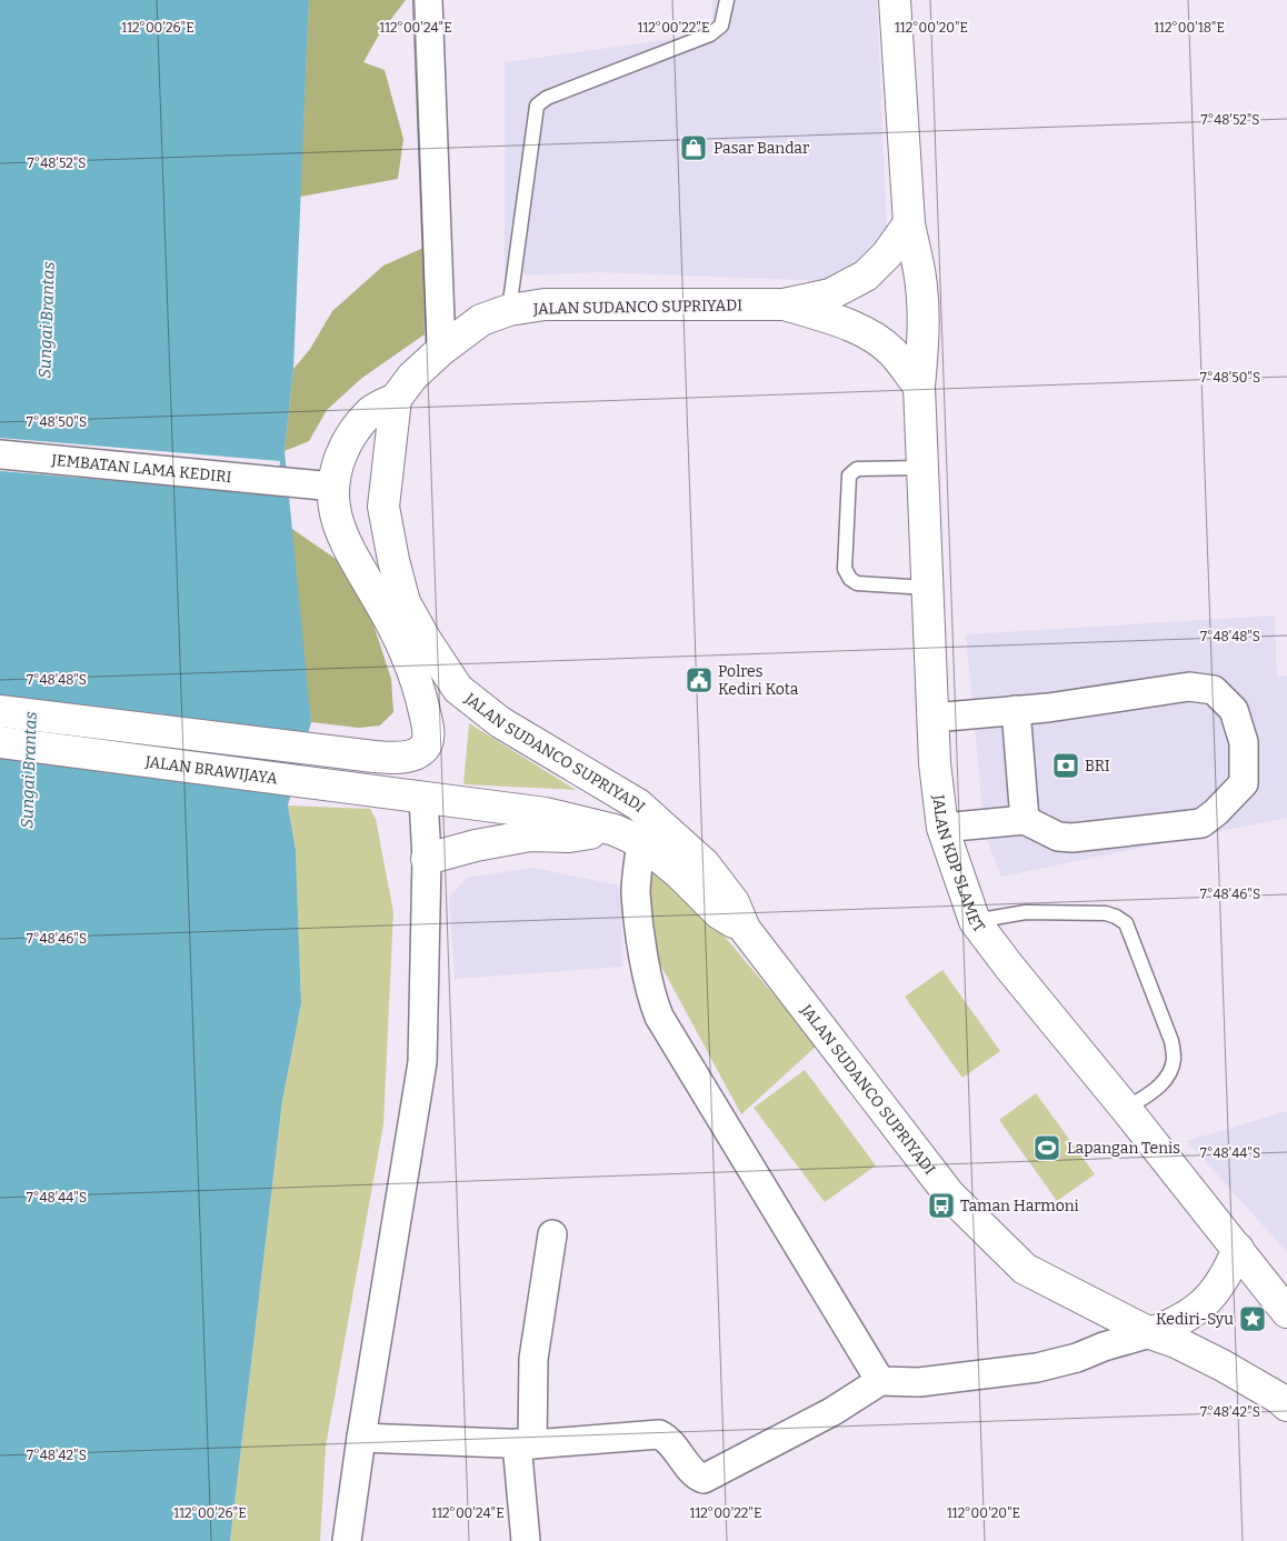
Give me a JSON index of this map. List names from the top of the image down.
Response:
{
  "streets": {
    "main road": ["JALAN SUDANCO SUPRIYADI", "JALAN BRAWIJAYA", "JALAN KDP SLAMET"],
    "street": ["JEMBATAN LAMA KEDIRI"]
  },
  "crossings": [
    ["JALAN SUDANCO SUPRIYADI", "JALAN BRAWIJAYA"]
  ],
  "water": ["Sungai Brantas"],
  "places": {
    "shop": ["Pasar Bandar"],
    "public building": ["Polres Kediri Kota"],
    "bank": ["BRI"],
    "sports": ["Lapangan Tenis"],
    "bus stop": ["Taman Harmoni"],
    "place": ["Kediri-Syu"]
  },
  "coordinates": [
    "112°00'26\"E",
    "112°00'24\"E",
    "112°00'22\"E",
    "112°00'20\"E",
    "112°00'18\"E",
    "7°48'52\"S",
    "7°48'50\"S",
    "7°48'48\"S",
    "7°48'46\"S",
    "7°48'44\"S",
    "7°48'42\"S"
  ]
}
